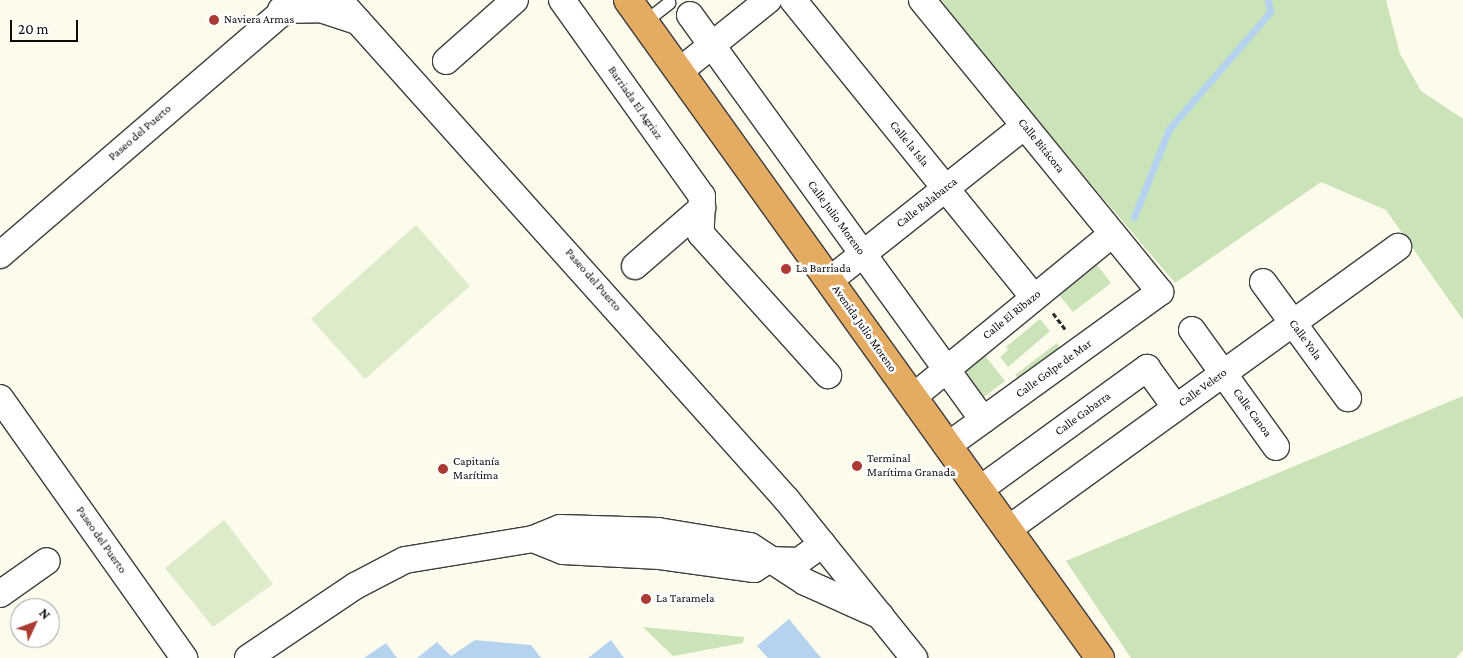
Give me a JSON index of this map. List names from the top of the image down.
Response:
{
  "streets": {
    "highway": ["Avenida Julio Moreno"],
    "street": [
      "Barriada El Agriaz",
      "Paseo del Puerto",
      "Calle la Isla",
      "Calle Bitácora",
      "Calle Balabarca",
      "Calle Julio Moreno",
      "Calle El Ribazo",
      "Calle Yola",
      "Calle Golpe de Mar",
      "Calle Velero",
      "Calle Canoa",
      "Calle Gabarra"
    ]
  },
  "crossings": [
    ["Calle la Isla", "Calle Balabarca"],
    ["Calle la Isla", "Calle El Ribazo"],
    ["Calle Bitácora", "Calle Balabarca"],
    ["Calle Bitácora", "Calle El Ribazo"],
    ["Calle Bitácora", "Calle Golpe de Mar"],
    ["Calle Balabarca", "Calle Julio Moreno"],
    ["Calle Balabarca", "Avenida Julio Moreno"],
    ["Calle Julio Moreno", "Calle El Ribazo"],
    ["Calle Julio Moreno", "Calle Golpe de Mar"],
    ["Calle El Ribazo", "Avenida Julio Moreno"],
    ["Avenida Julio Moreno", "Calle Golpe de Mar"],
    ["Avenida Julio Moreno", "Calle Velero"],
    ["Avenida Julio Moreno", "Calle Gabarra"],
    ["Calle Yola", "Calle Velero"],
    ["Calle Velero", "Calle Canoa"],
    ["Calle Velero", "Calle Gabarra"]
  ],
  "places": [
    "Naviera Armas",
    "La Barriada",
    "Terminal Marítima Granada",
    "Capitanía Marítima",
    "La Taramela"
  ],
  "scale_bar": "20 m",
  "north": "top right"
}
